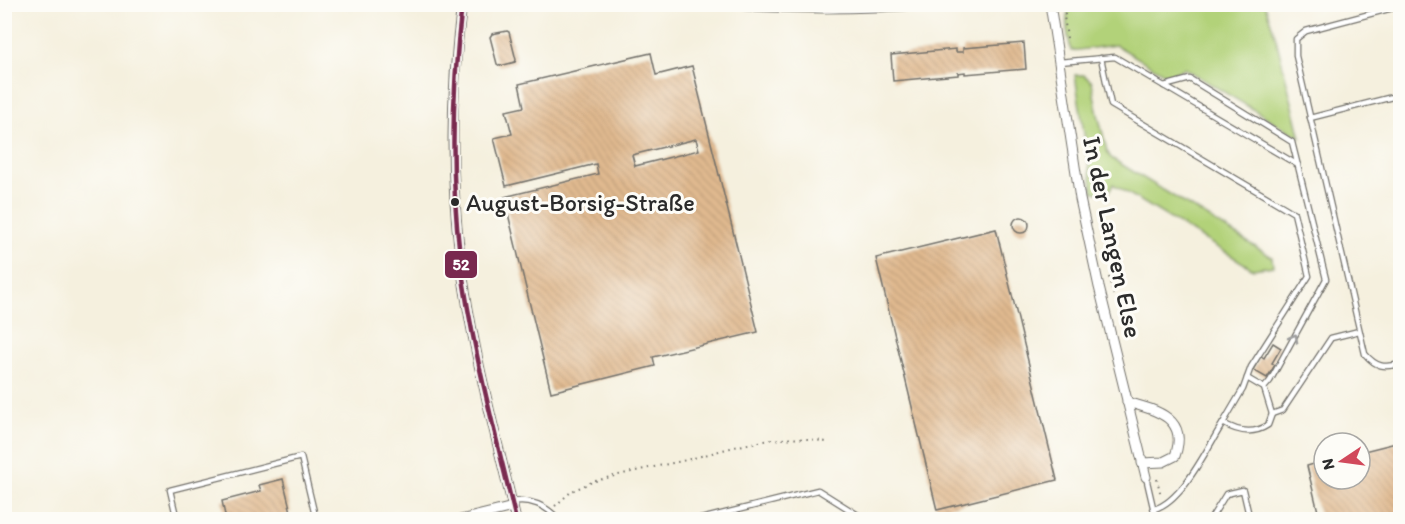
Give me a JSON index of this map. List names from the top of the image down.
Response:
{
  "streets": {
    "street": ["In der Langen Else"]
  },
  "places": ["August-Borsig-Straße"],
  "lines": ["transit line 52"],
  "north": "left"
}
